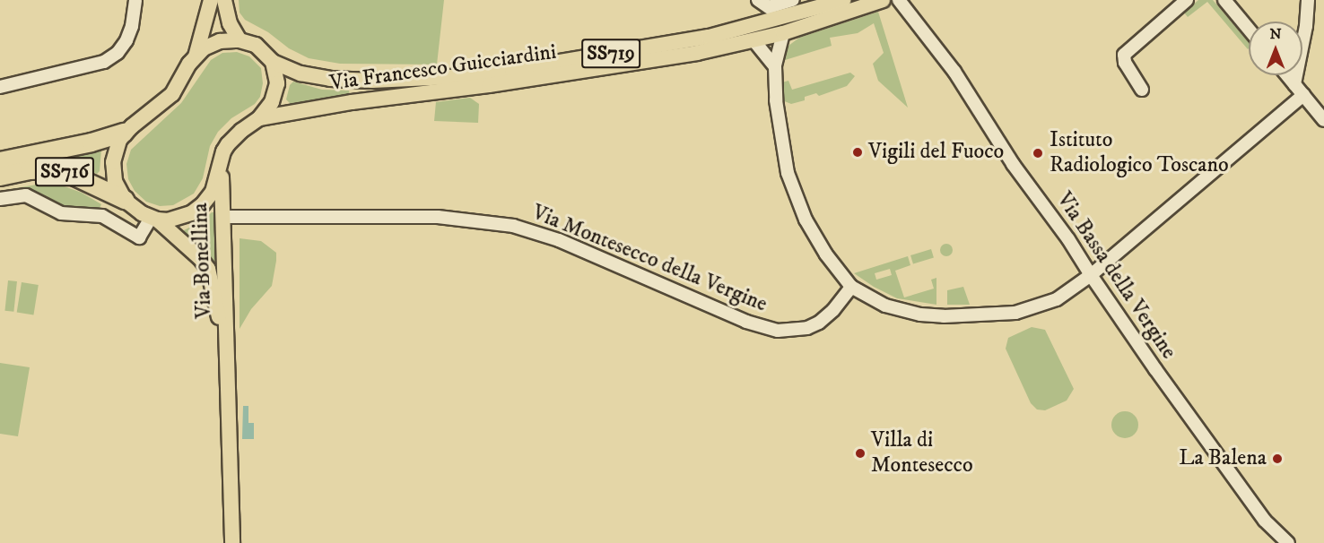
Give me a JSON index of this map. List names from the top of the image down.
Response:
{
  "streets": {
    "highway": ["SS716"],
    "main road": ["SS719", "Via Francesco Guicciardini", "Via Bonellina"],
    "street": ["Via Montesecco della Vergine", "Via Bassa della Vergine"]
  },
  "crossings": [
    ["SS716", "Via Bonellina"],
    ["Via Montesecco della Vergine", "Via Bonellina"]
  ],
  "places": [
    "Vigili del Fuoco",
    "Istituto Radiologico Toscano",
    "Villa di Montesecco",
    "La Balena"
  ],
  "north": "top"
}
